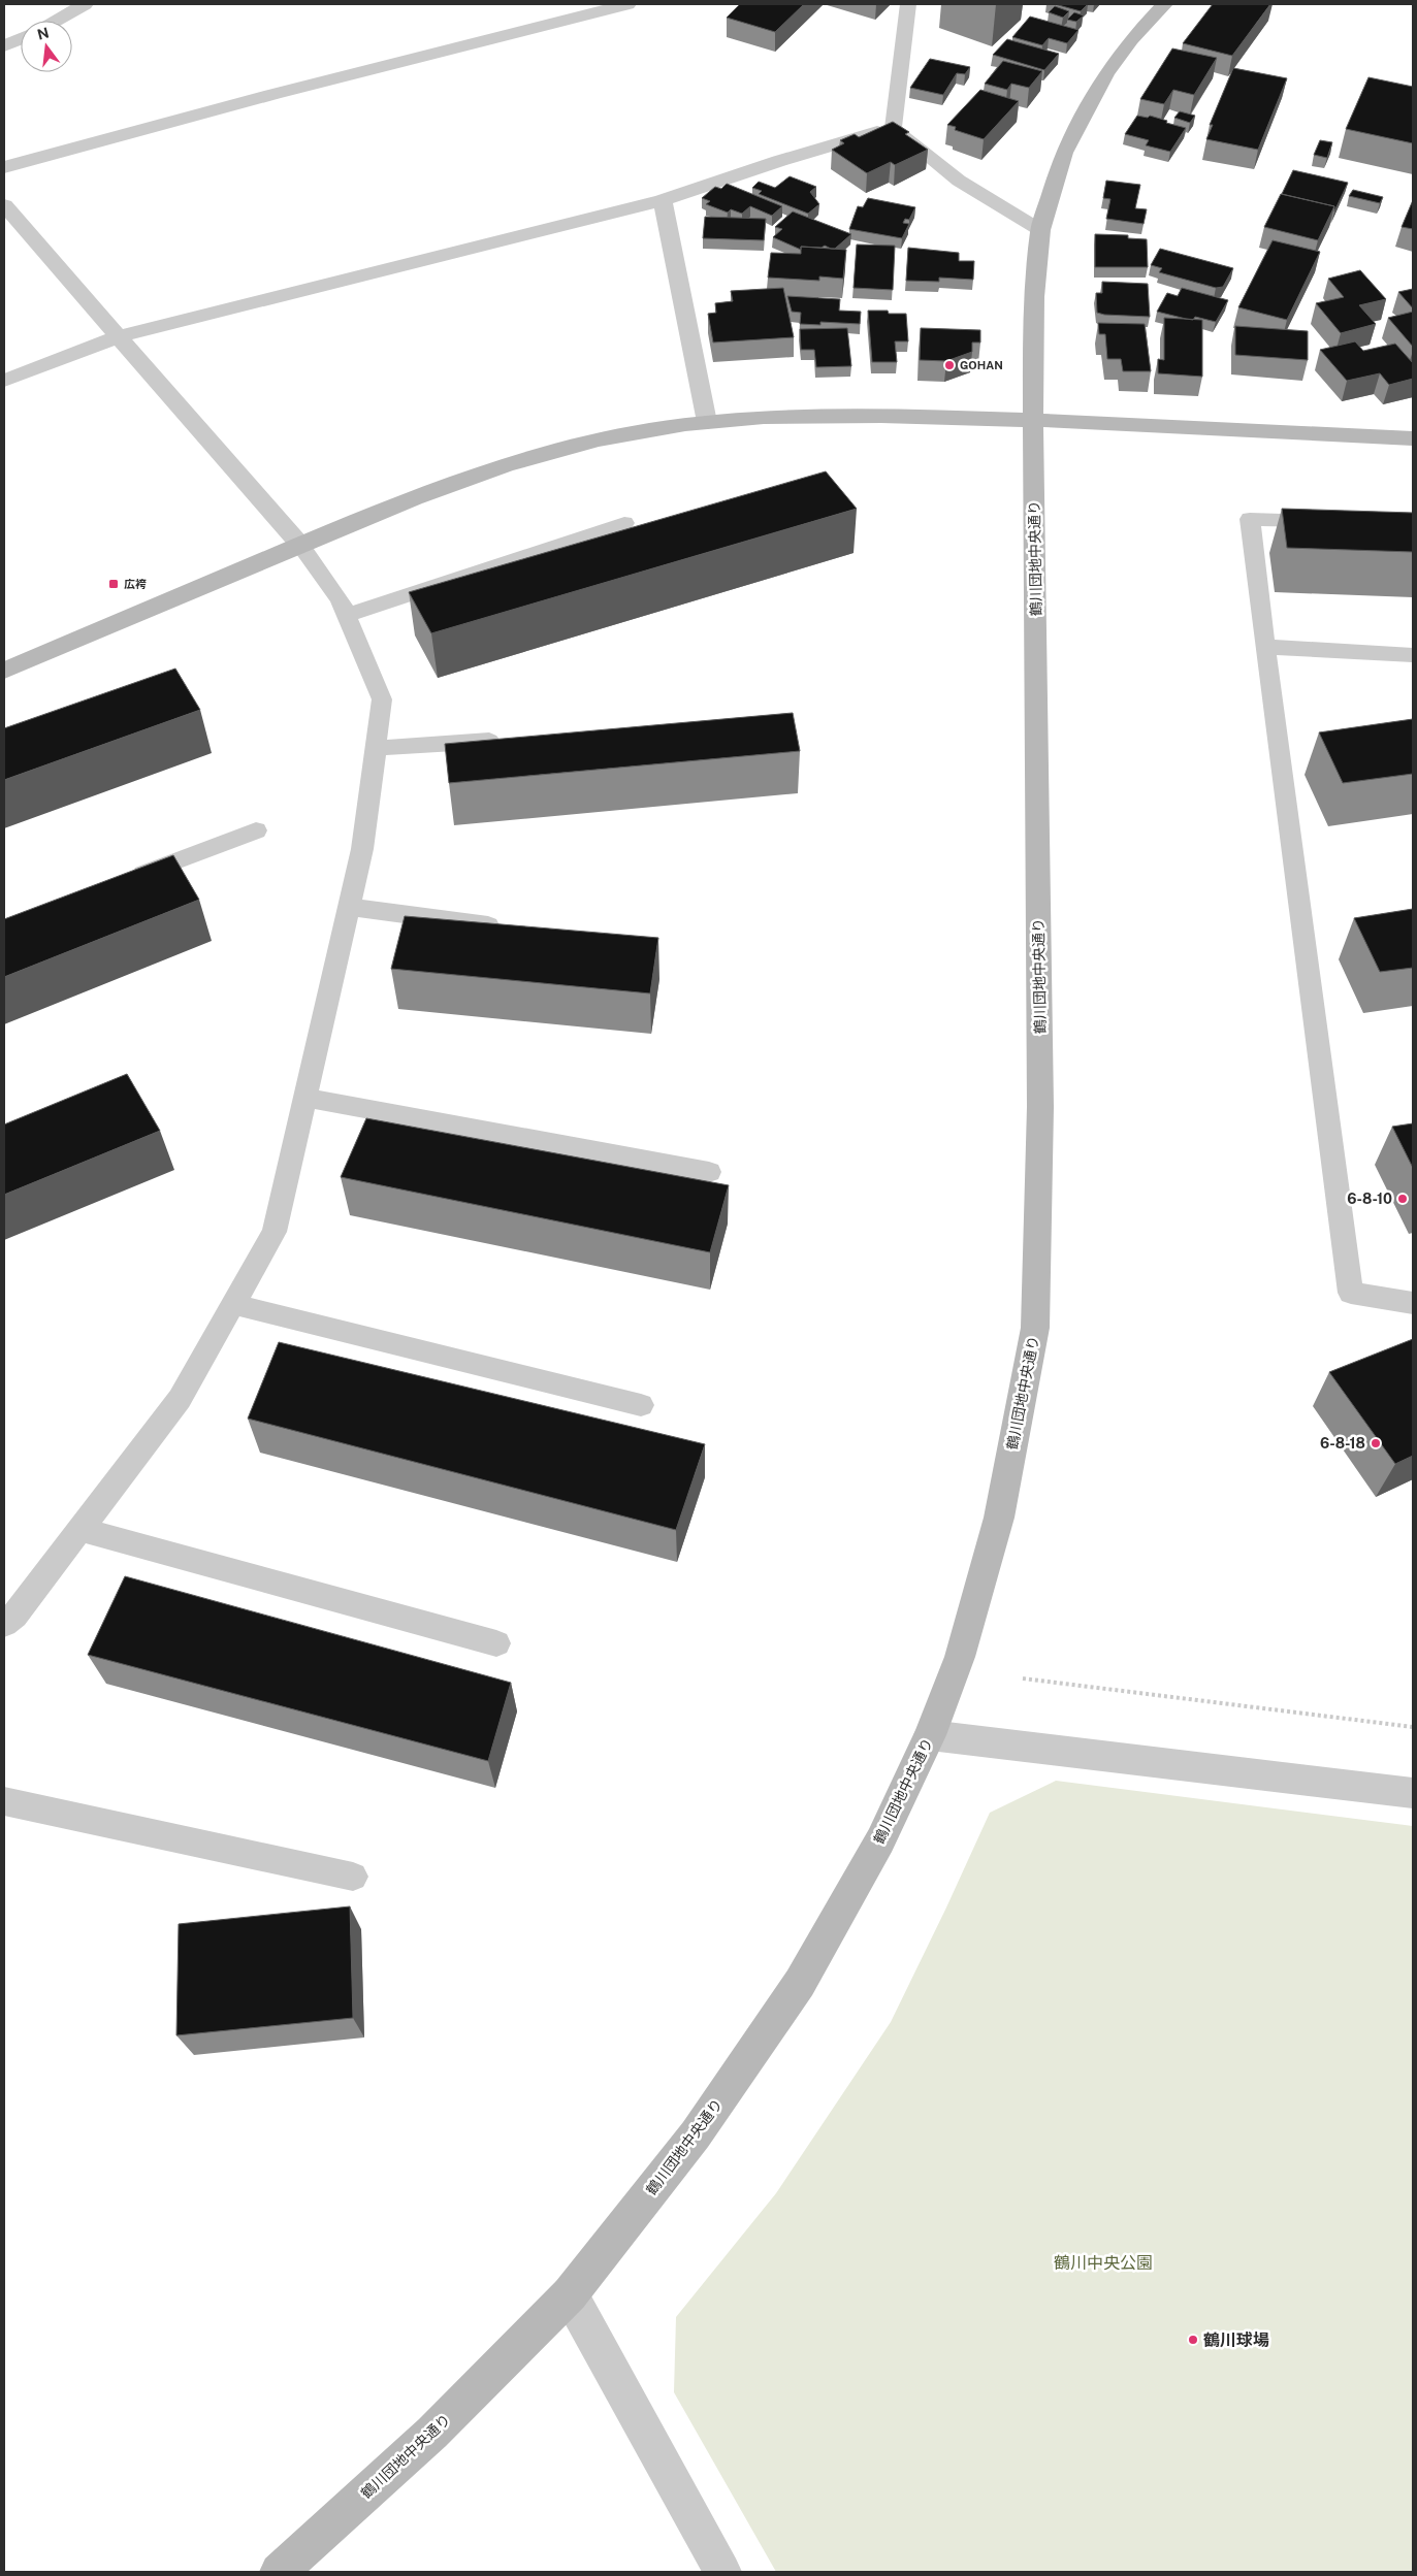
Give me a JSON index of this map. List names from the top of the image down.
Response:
{
  "streets": {
    "street": ["鶴川団地中央通り"]
  },
  "parks": ["鶴川中央公園"],
  "places": {
    "other": [
      "GOHAN",
      "6-8-10",
      "6-8-18",
      "鶴川球場"
    ],
    "transit": ["広袴"]
  },
  "north": "top"
}
